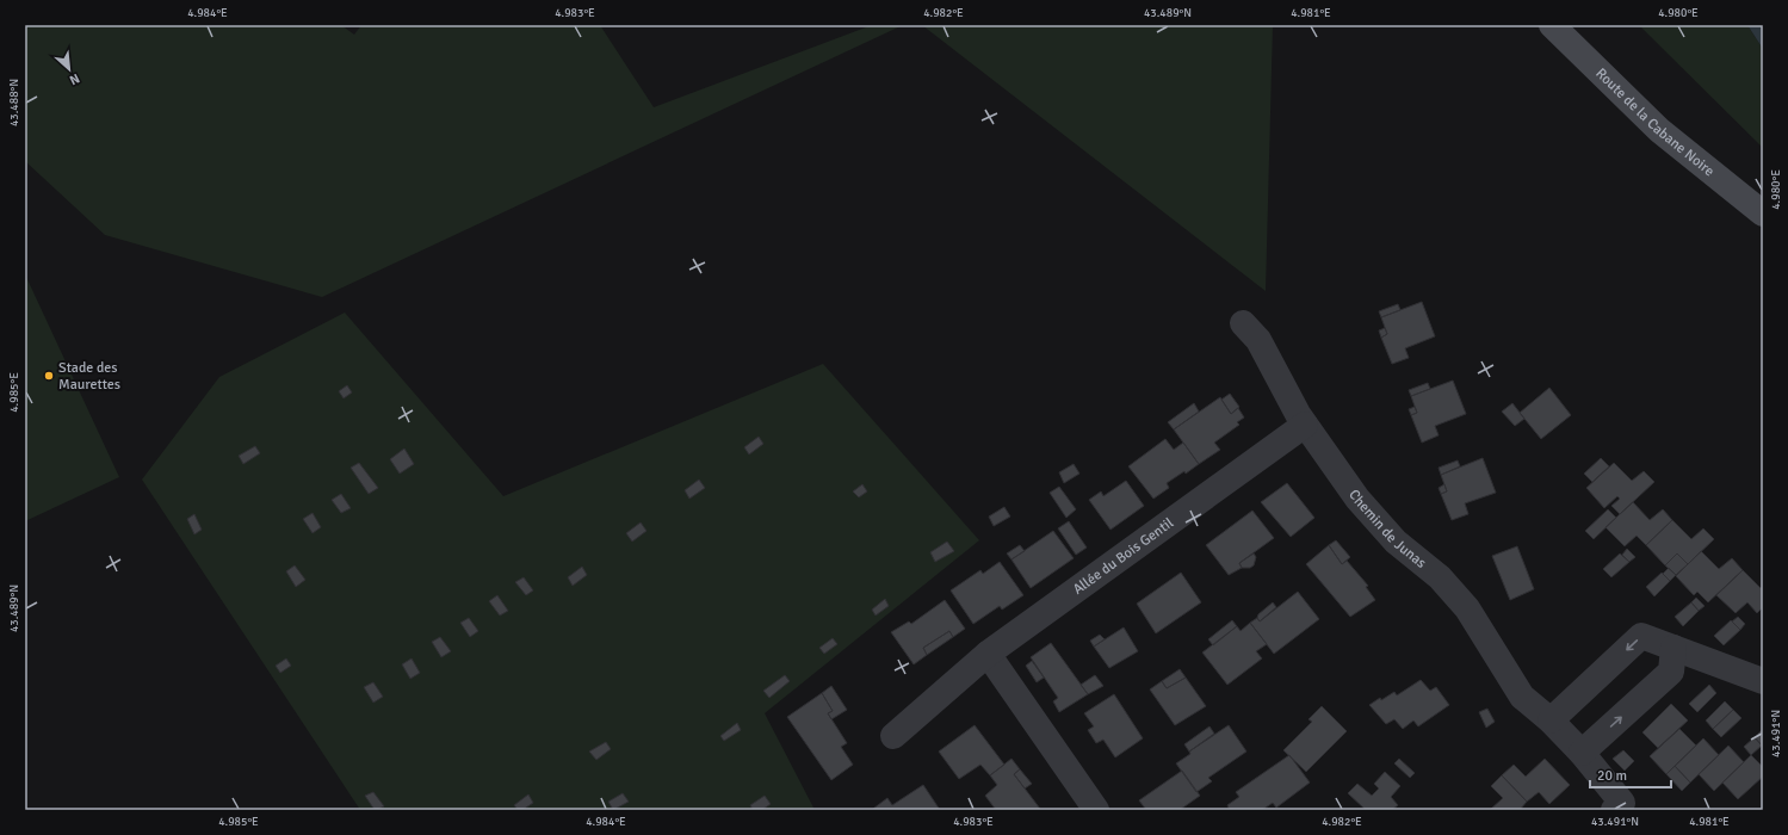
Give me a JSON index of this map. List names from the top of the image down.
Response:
{
  "streets": {
    "street": ["Route de la Cabane Noire", "Chemin de Junas", "Allée du Bois Gentil"]
  },
  "crossings": [
    ["Chemin de Junas", "Allée du Bois Gentil"]
  ],
  "places": ["Stade des Maurettes"],
  "scale_bar": "20 m",
  "north": "bottom right",
  "coordinates": [
    "4.984°E",
    "4.983°E",
    "4.982°E",
    "43.489°N",
    "4.981°E",
    "4.980°E",
    "43.488°N",
    "4.985°E",
    "43.491°N"
  ]
}
